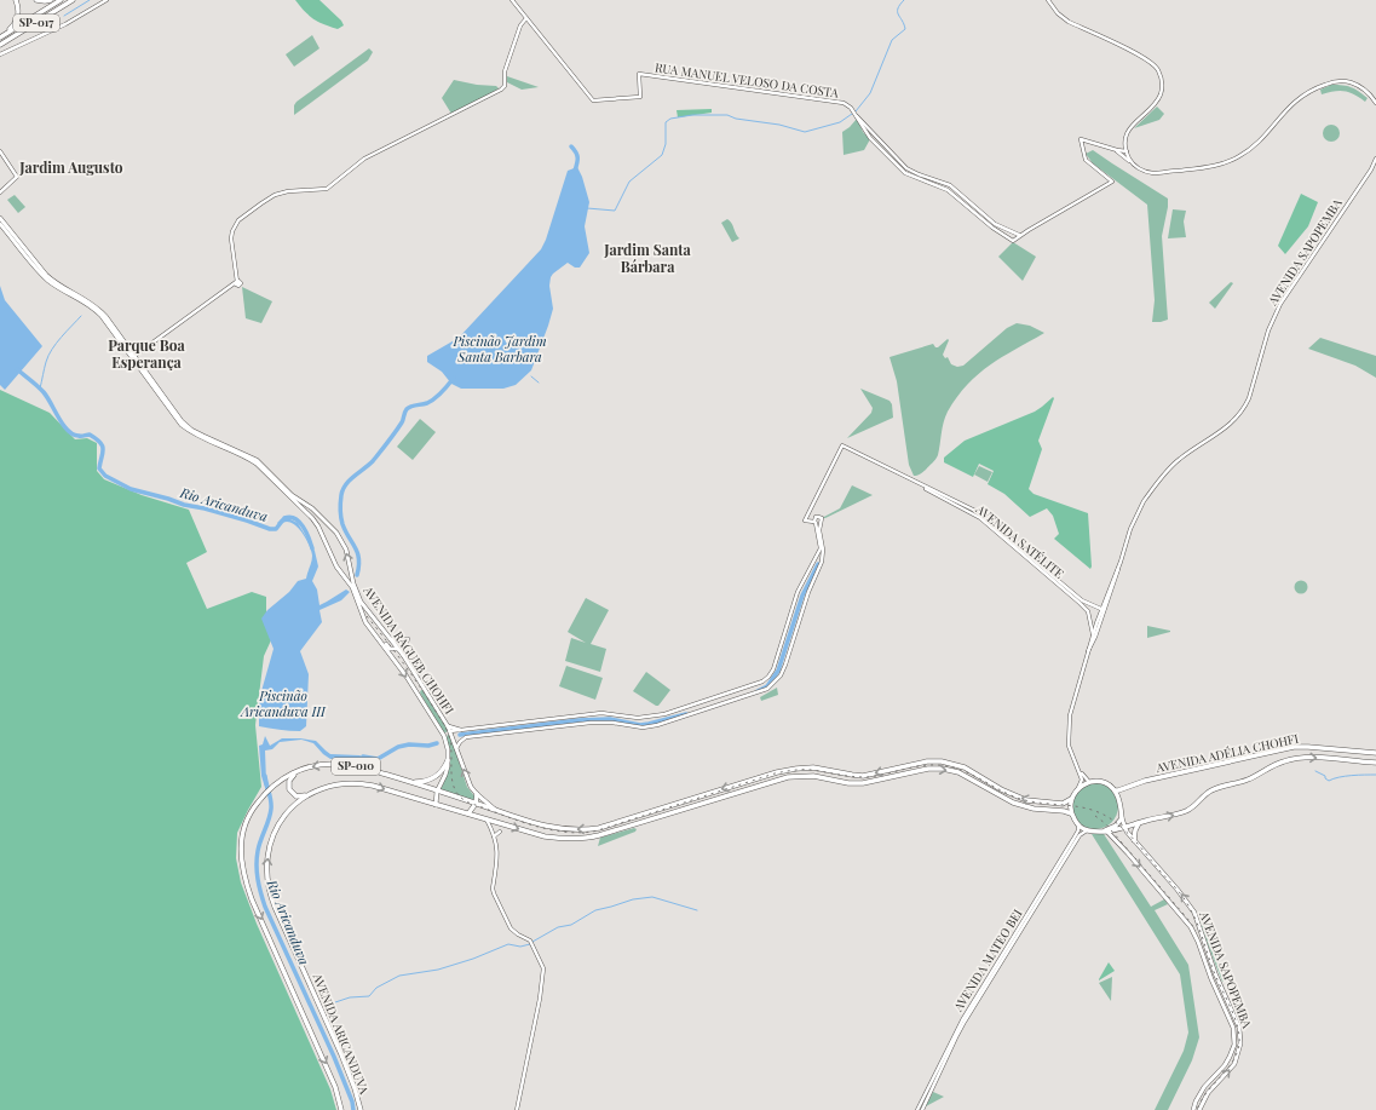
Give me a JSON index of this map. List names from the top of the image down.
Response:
{
  "streets": {
    "highway": [
      "SP-017",
      "AVENIDA RAGUEB CHOHFI",
      "AVENIDA ADÉLIA CHOHFI",
      "SP-010",
      "AVENIDA ARICANDUVA"
    ],
    "main road": [
      "RUA MANUEL VELOSO DA COSTA",
      "AVENIDA SAPOPEMBA",
      "AVENIDA SATÉLITE",
      "AVENIDA MATEO BEI"
    ]
  },
  "crossings": [
    ["AVENIDA SAPOPEMBA", "AVENIDA SATÉLITE"],
    ["AVENIDA SAPOPEMBA", "AVENIDA RAGUEB CHOHFI"],
    ["AVENIDA SAPOPEMBA", "AVENIDA ADÉLIA CHOHFI"],
    ["AVENIDA SAPOPEMBA", "AVENIDA MATEO BEI"],
    ["AVENIDA RAGUEB CHOHFI", "AVENIDA ADÉLIA CHOHFI"],
    ["AVENIDA RAGUEB CHOHFI", "SP-010"],
    ["AVENIDA RAGUEB CHOHFI", "AVENIDA MATEO BEI"],
    ["AVENIDA RAGUEB CHOHFI", "AVENIDA ARICANDUVA"],
    ["AVENIDA ADÉLIA CHOHFI", "AVENIDA MATEO BEI"]
  ],
  "districts": ["Jardim Augusto", "Jardim Santa Bárbara", "Parque Boa Esperança"],
  "water": ["Piscinão Jardim Santa Barbara", "Rio Aricanduva", "Piscinão Aricanduva III"]
}
